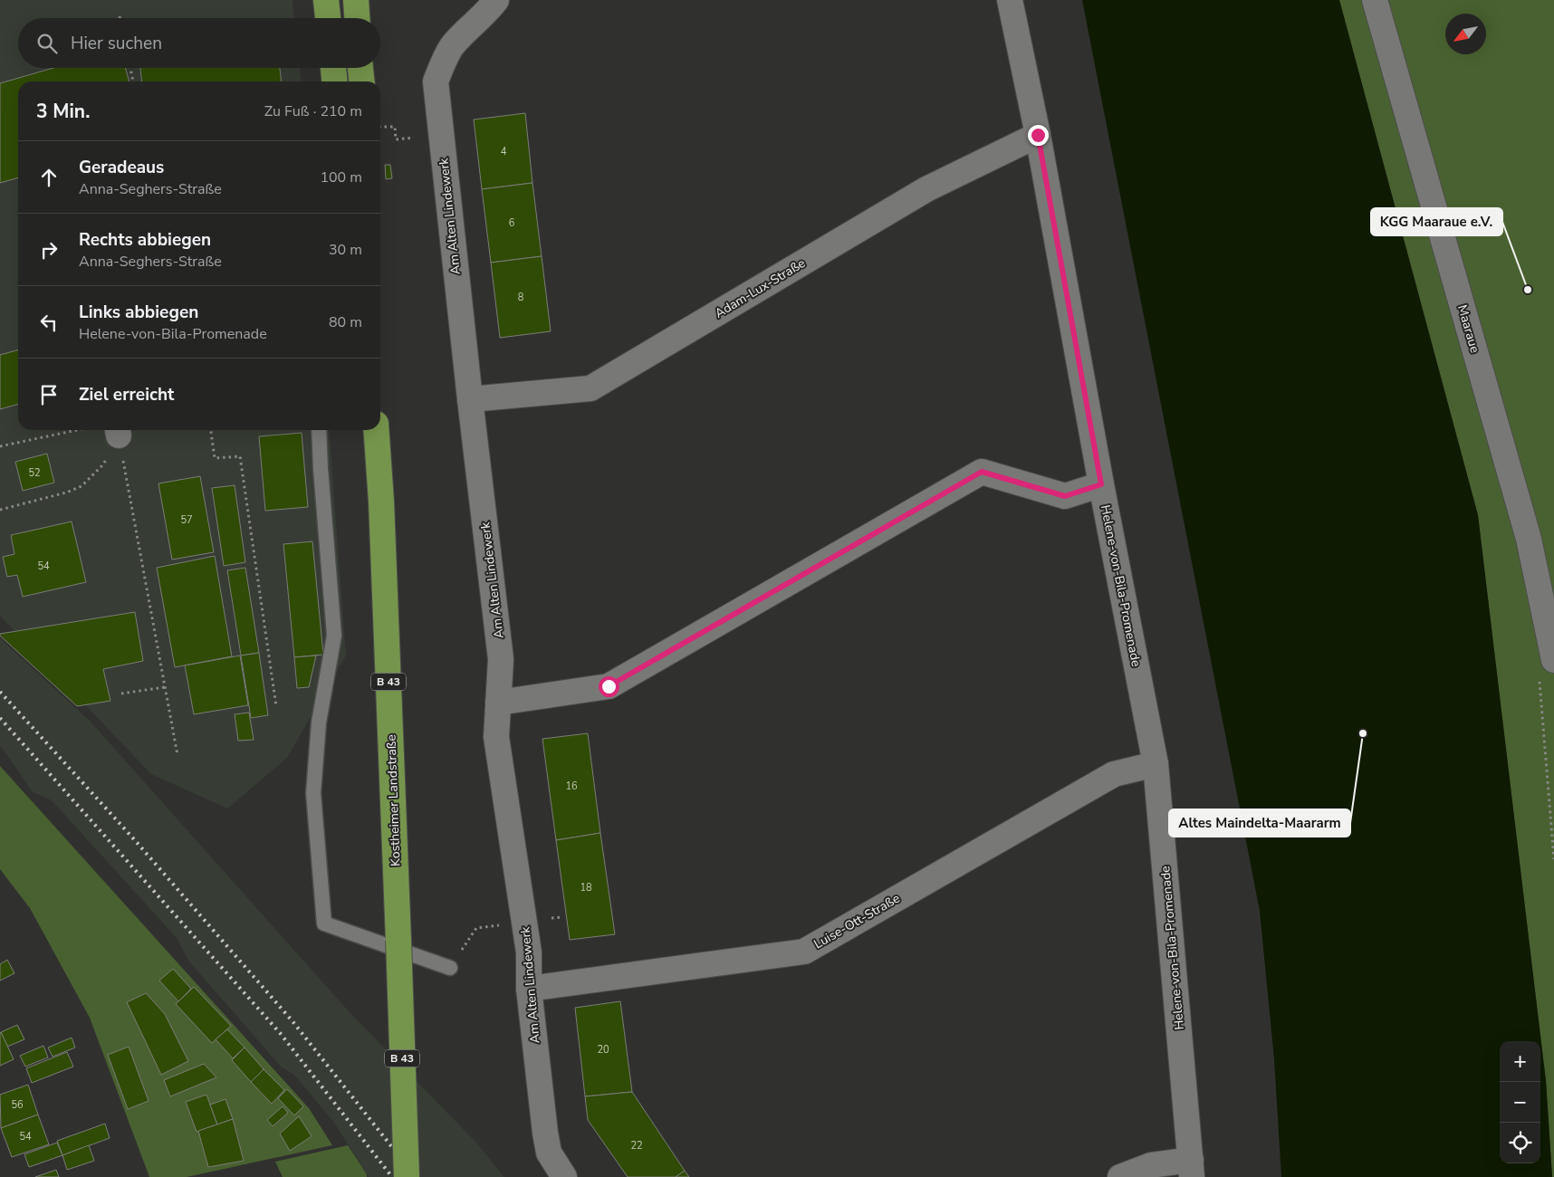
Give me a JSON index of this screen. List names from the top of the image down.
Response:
{
  "streets": {
    "main road": ["B 43", "Kostheimer Landstraße"],
    "street": [
      "Am Alten Lindewerk",
      "Adam-Lux-Straße",
      "Maaraue",
      "Helene-von-Bila-Promenade",
      "Luise-Ott-Straße"
    ]
  },
  "crossings": [
    ["Am Alten Lindewerk", "Adam-Lux-Straße"],
    ["Am Alten Lindewerk", "Luise-Ott-Straße"],
    ["Adam-Lux-Straße", "Helene-von-Bila-Promenade"],
    ["Helene-von-Bila-Promenade", "Luise-Ott-Straße"]
  ],
  "places": ["KGG Maaraue e.V.", "Altes Maindelta-Maararm"],
  "house_numbers": [
    "4",
    "6",
    "8",
    "52",
    "57",
    "54",
    "16",
    "18",
    "20",
    "56",
    "54",
    "22"
  ],
  "north": "bottom left",
  "page": {
    "search": "Hier suchen",
    "heading": ["3 Min.", "Zu Fuß · 210 m"],
    "list": [
      ["Geradeaus", "Anna-Seghers-Straße", "100 m"],
      ["Rechts abbiegen", "Anna-Seghers-Straße", "30 m"],
      ["Links abbiegen", "Helene-von-Bila-Promenade", "80 m"],
      "Ziel erreicht"
    ],
    "map_buttons": ["+", "−"]
  }
}
